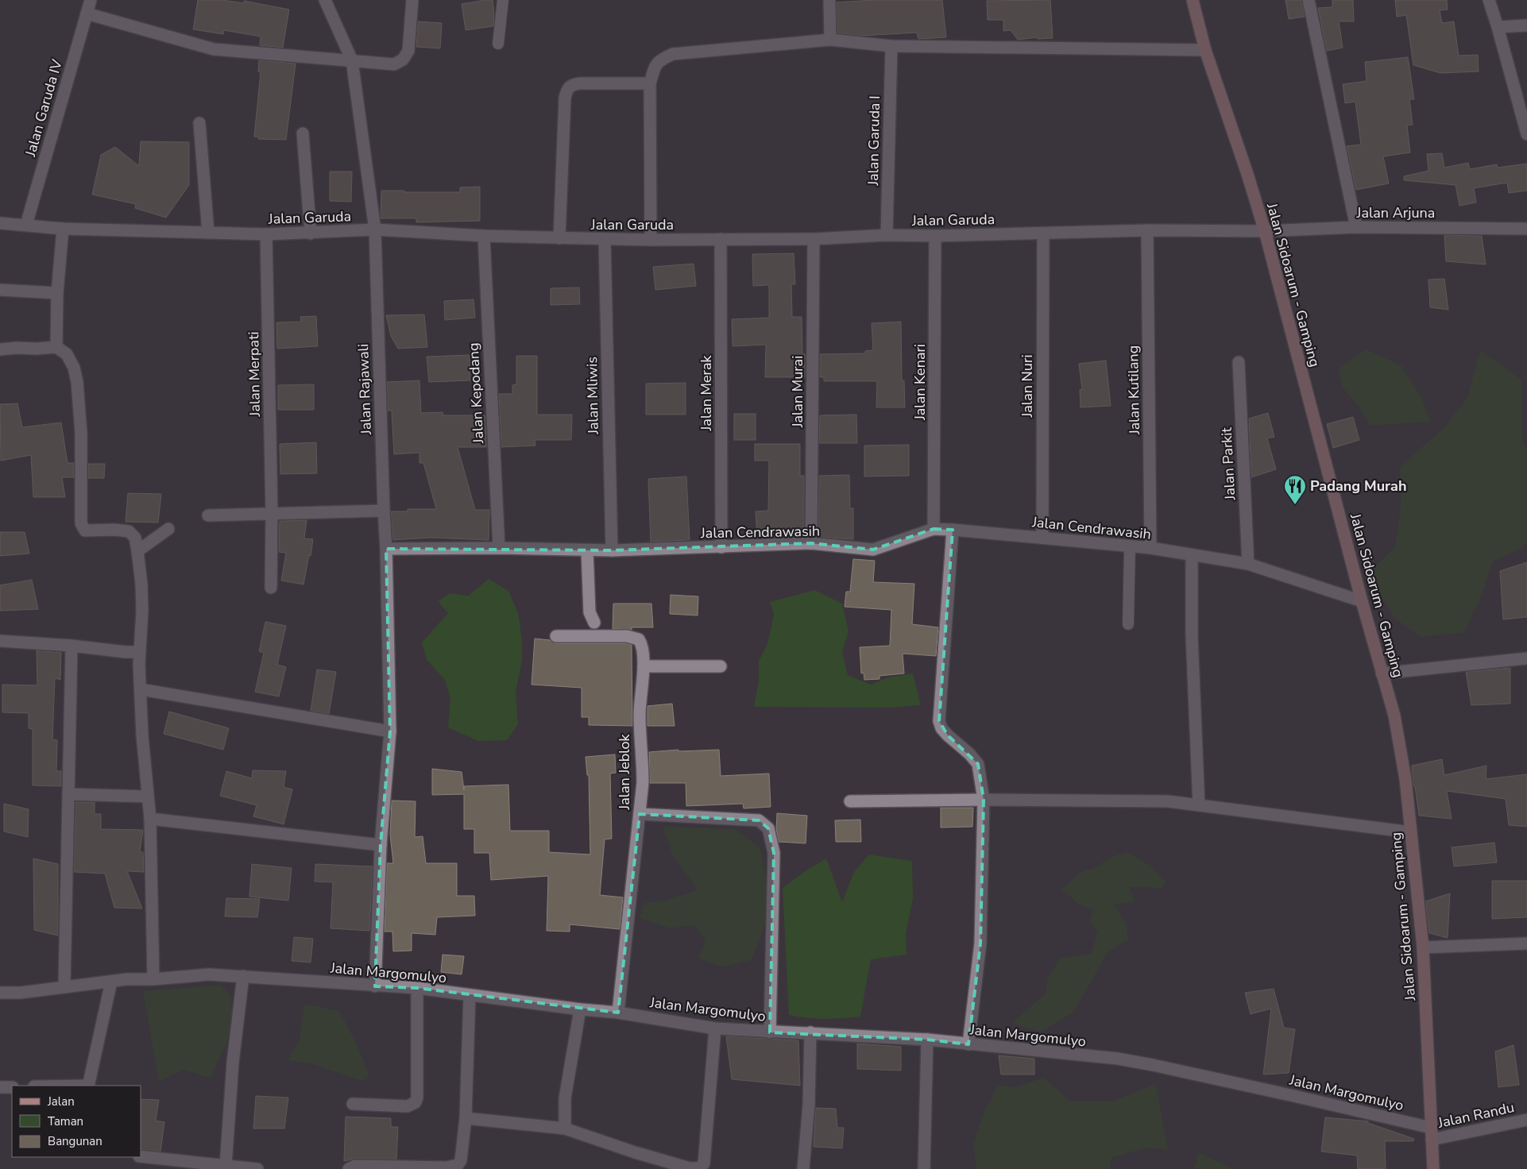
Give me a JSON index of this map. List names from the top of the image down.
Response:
{
  "streets": {
    "main road": ["Jalan Sidoarum - Gamping"],
    "street": [
      "Jalan Garuda IV",
      "Jalan Garuda I",
      "Jalan Arjuna",
      "Jalan Garuda",
      "Jalan Merpati",
      "Jalan Kenari",
      "Jalan Nuri",
      "Jalan Rajawali",
      "Jalan Kutilang",
      "Jalan Murai",
      "Jalan Kepodang",
      "Jalan Merak",
      "Jalan Mliwis",
      "Jalan Parkit",
      "Jalan Cendrawasih",
      "Jalan Jeblok",
      "Jalan Margomulyo",
      "Jalan Randu"
    ]
  },
  "crossings": [
    ["Jalan Garuda IV", "Jalan Garuda"],
    ["Jalan Garuda I", "Jalan Garuda"],
    ["Jalan Arjuna", "Jalan Garuda"],
    ["Jalan Arjuna", "Jalan Sidoarum - Gamping"],
    ["Jalan Garuda", "Jalan Sidoarum - Gamping"],
    ["Jalan Garuda", "Jalan Merpati"],
    ["Jalan Garuda", "Jalan Kenari"],
    ["Jalan Garuda", "Jalan Nuri"],
    ["Jalan Garuda", "Jalan Rajawali"],
    ["Jalan Garuda", "Jalan Kutilang"],
    ["Jalan Garuda", "Jalan Murai"],
    ["Jalan Garuda", "Jalan Kepodang"],
    ["Jalan Garuda", "Jalan Merak"],
    ["Jalan Garuda", "Jalan Mliwis"],
    ["Jalan Sidoarum - Gamping", "Jalan Cendrawasih"],
    ["Jalan Sidoarum - Gamping", "Jalan Margomulyo"],
    ["Jalan Sidoarum - Gamping", "Jalan Randu"],
    ["Jalan Kenari", "Jalan Cendrawasih"],
    ["Jalan Nuri", "Jalan Cendrawasih"],
    ["Jalan Rajawali", "Jalan Cendrawasih"],
    ["Jalan Rajawali", "Jalan Margomulyo"],
    ["Jalan Kutilang", "Jalan Cendrawasih"],
    ["Jalan Murai", "Jalan Cendrawasih"],
    ["Jalan Kepodang", "Jalan Cendrawasih"],
    ["Jalan Merak", "Jalan Cendrawasih"],
    ["Jalan Mliwis", "Jalan Cendrawasih"],
    ["Jalan Parkit", "Jalan Cendrawasih"],
    ["Jalan Jeblok", "Jalan Margomulyo"]
  ],
  "places": {
    "restaurant": ["Padang Murah"]
  },
  "legend": ["Jalan", "Taman", "Bangunan"]
}
